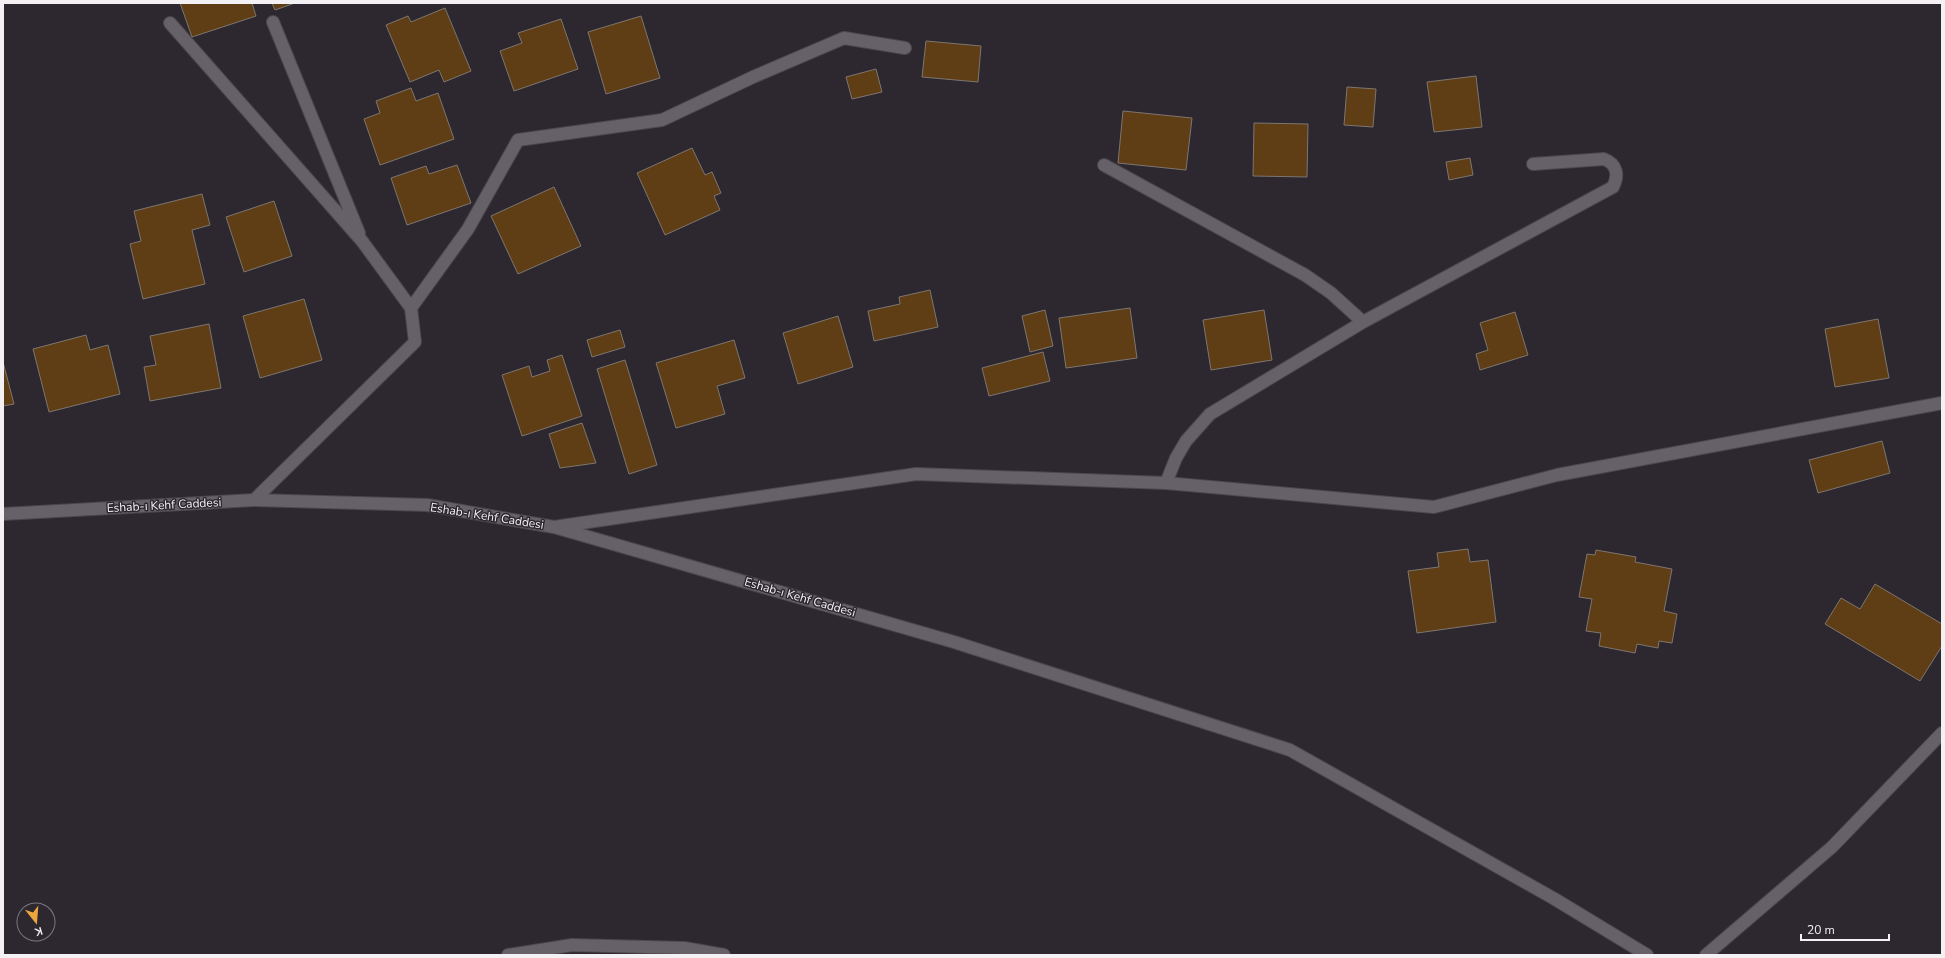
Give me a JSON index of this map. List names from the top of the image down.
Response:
{
  "streets": {
    "street": ["Eshab-ı Kehf Caddesi"]
  },
  "scale_bar": "20 m",
  "north": "bottom"
}
